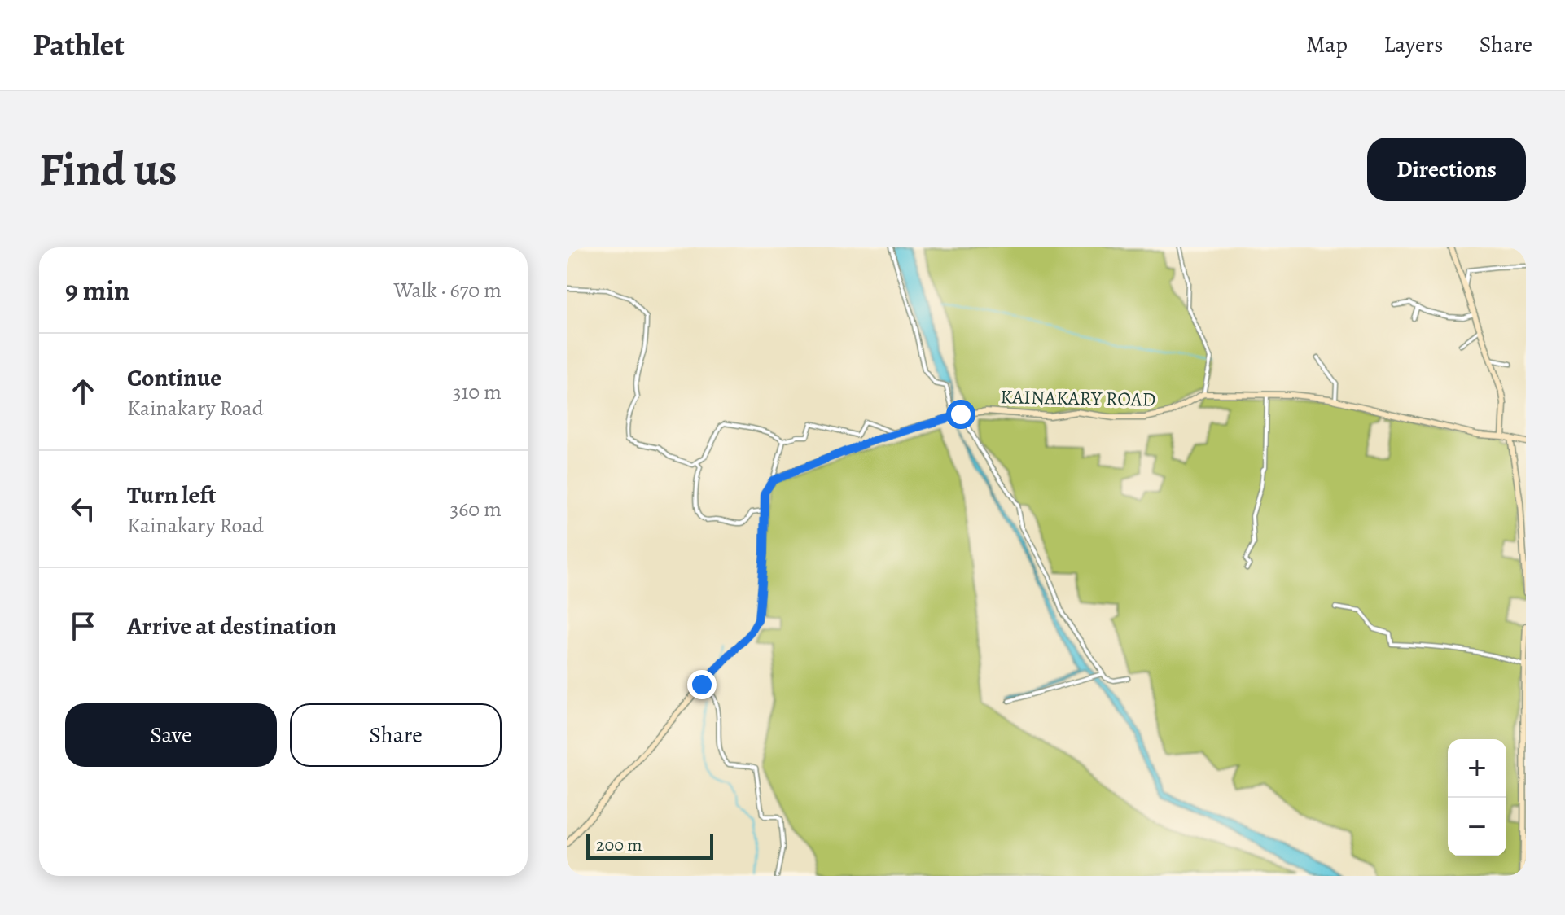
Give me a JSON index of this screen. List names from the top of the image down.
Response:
{
  "streets": {
    "main road": ["KAINAKARY ROAD"]
  },
  "scale_bar": "200 m",
  "page": {
    "header": "Pathlet",
    "nav": ["Map", "Layers", "Share"],
    "buttons": [
      "Directions",
      ["Save", "Share"]
    ],
    "title": "Find us",
    "heading": ["9 min", "Walk · 670 m"],
    "list": [
      ["Continue", "Kainakary Road", "310 m"],
      ["Turn left", "Kainakary Road", "360 m"],
      "Arrive at destination"
    ],
    "map_buttons": ["+", "−"],
    "scale": "200 m"
  }
}
